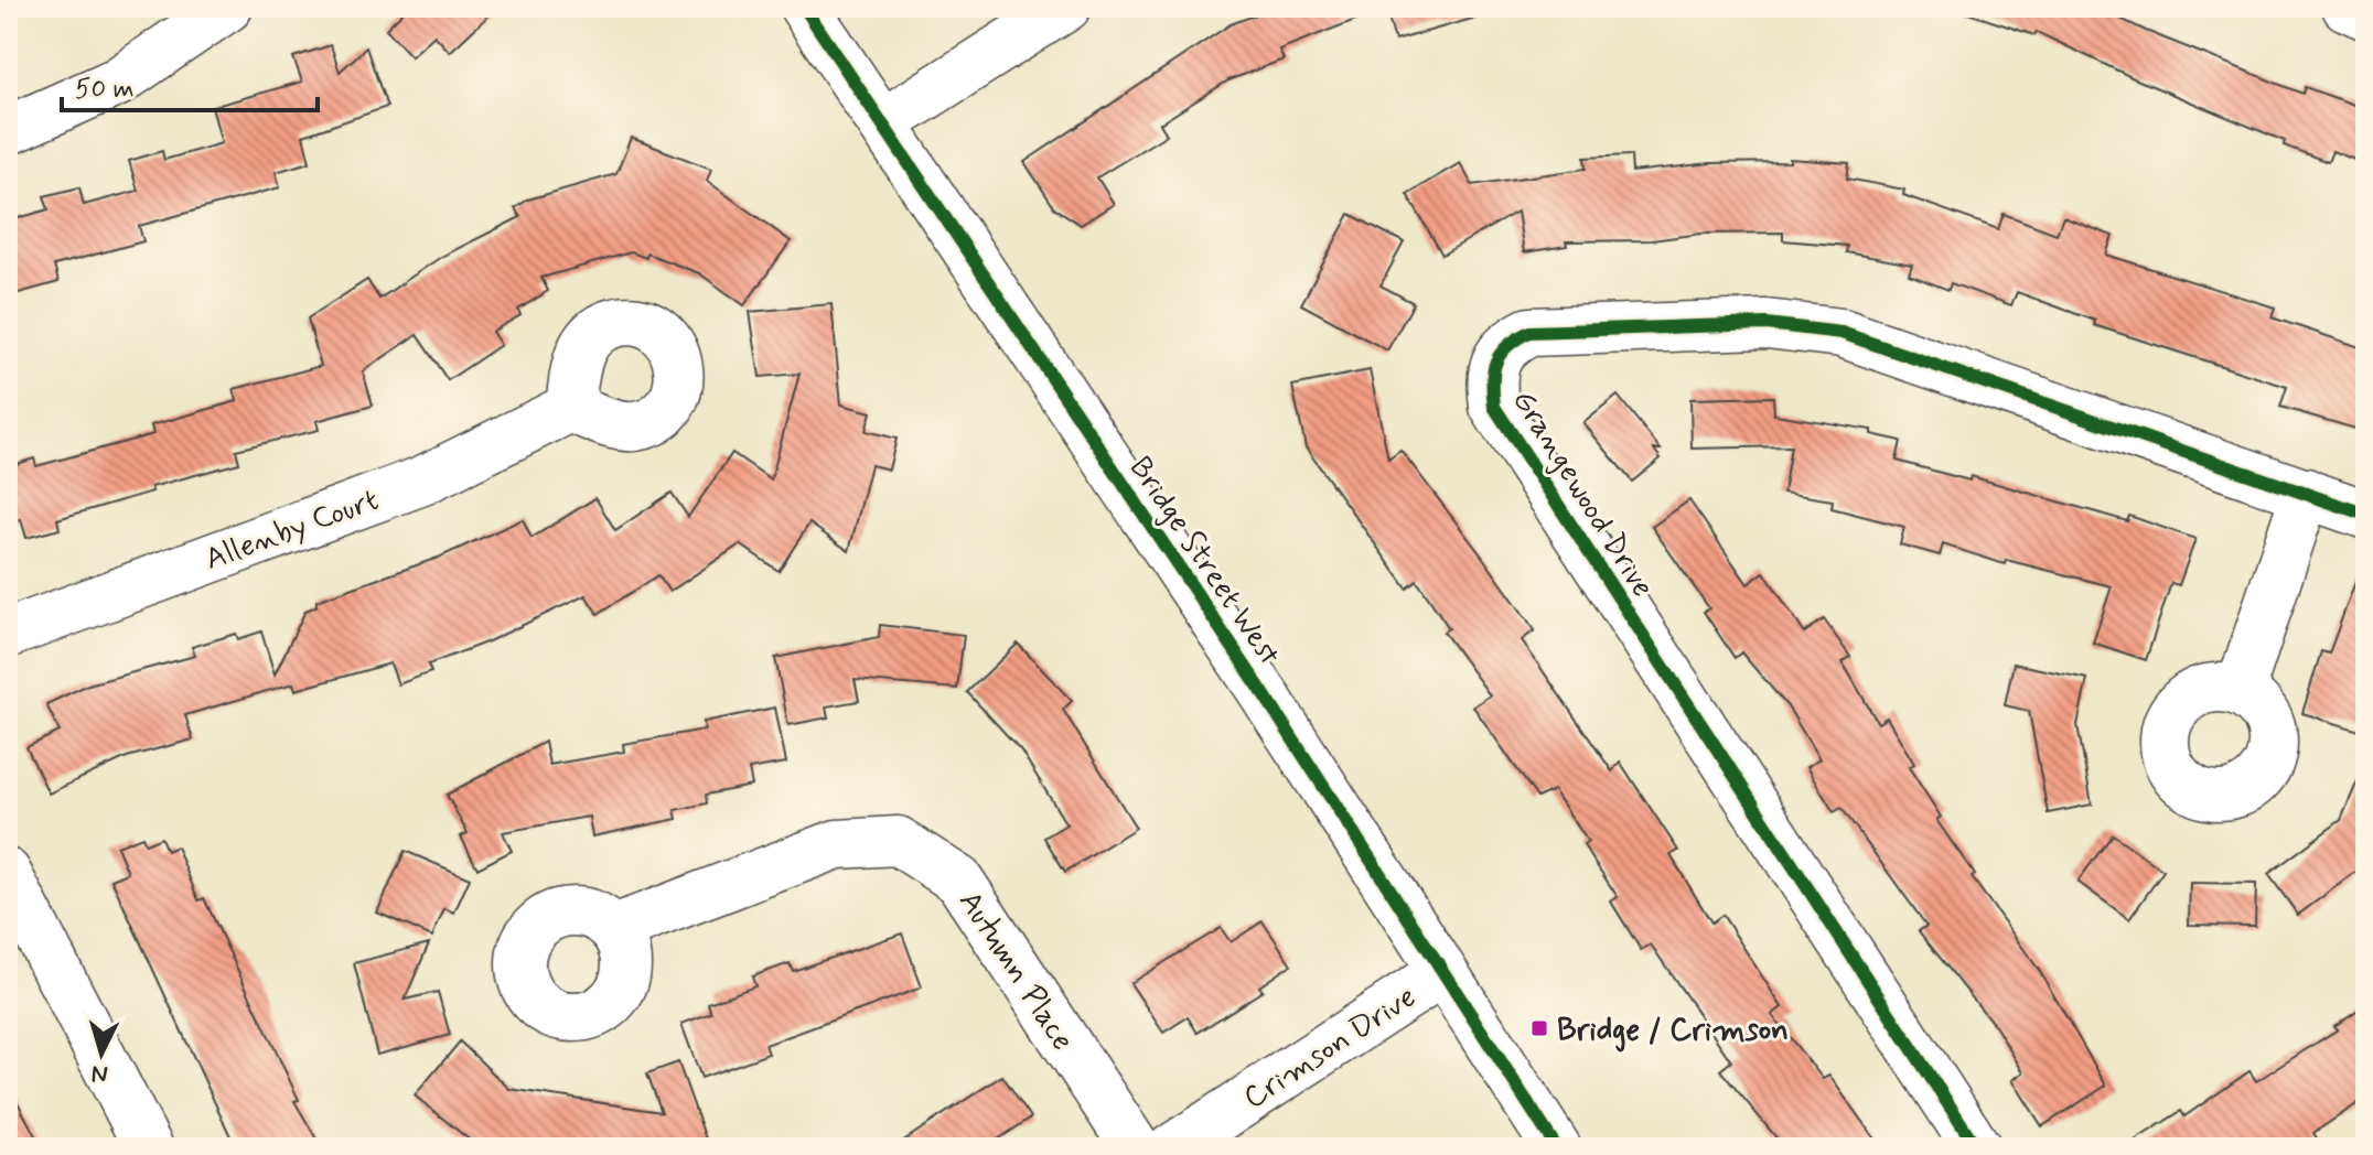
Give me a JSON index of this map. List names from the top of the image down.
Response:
{
  "streets": {
    "street": [
      "Grangewood Drive",
      "Allenby Court",
      "Bridge Street West",
      "Autumn Place",
      "Crimson Drive"
    ]
  },
  "crossings": [
    ["Bridge Street West", "Crimson Drive"]
  ],
  "places": {
    "transit": ["Bridge / Crimson"]
  },
  "scale_bar": "50 m",
  "north": "bottom"
}
